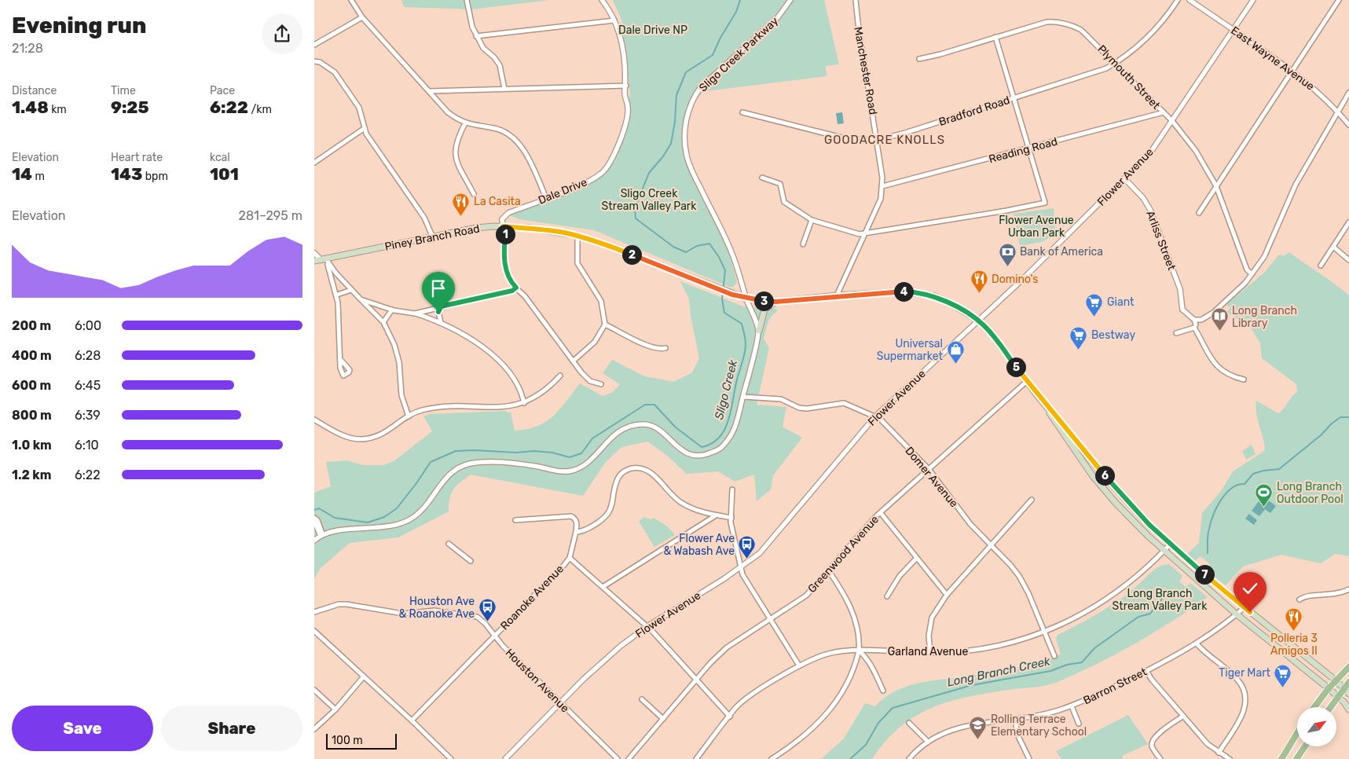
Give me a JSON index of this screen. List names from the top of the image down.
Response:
{
  "streets": {
    "main road": ["Piney Branch Road"],
    "street": [
      "Sligo Creek Parkway",
      "East Wayne Avenue",
      "Manchester Road",
      "Plymouth Street",
      "Bradford Road",
      "Reading Road",
      "Flower Avenue",
      "Dale Drive",
      "Arliss Street",
      "Domer Avenue",
      "Greenwood Avenue",
      "Roanoke Avenue",
      "Garland Avenue",
      "Houston Avenue",
      "Barron Street"
    ]
  },
  "crossings": [
    ["Sligo Creek Parkway", "Piney Branch Road"],
    ["East Wayne Avenue", "Flower Avenue"],
    ["Manchester Road", "Bradford Road"],
    ["Manchester Road", "Reading Road"],
    ["Manchester Road", "Piney Branch Road"],
    ["Plymouth Street", "Bradford Road"],
    ["Plymouth Street", "Reading Road"],
    ["Plymouth Street", "Flower Avenue"],
    ["Flower Avenue", "Piney Branch Road"],
    ["Flower Avenue", "Arliss Street"],
    ["Flower Avenue", "Domer Avenue"],
    ["Flower Avenue", "Houston Avenue"],
    ["Dale Drive", "Piney Branch Road"],
    ["Piney Branch Road", "Greenwood Avenue"],
    ["Piney Branch Road", "Garland Avenue"],
    ["Piney Branch Road", "Barron Street"],
    ["Domer Avenue", "Greenwood Avenue"],
    ["Domer Avenue", "Garland Avenue"],
    ["Roanoke Avenue", "Houston Avenue"]
  ],
  "districts": ["GOODACRE KNOLLS"],
  "water": ["Sligo Creek", "Long Branch Creek"],
  "parks": [
    "Dale Drive NP",
    "Sligo Creek Stream Valley Park",
    "Flower Avenue Urban Park",
    "Long Branch Stream Valley Park"
  ],
  "places": {
    "restaurant": ["La Casita", "Domino's", "Polleria 3 Amigos II"],
    "bank": ["Bank of America"],
    "supermarket": ["Giant", "Bestway", "Tiger Mart"],
    "library": ["Long Branch Library"],
    "shop": ["Universal Supermarket"],
    "sports": ["Long Branch Outdoor Pool"],
    "bus stop": ["Flower Ave & Wabash Ave", "Houston Ave & Roanoke Ave"],
    "school or university": ["Rolling Terrace Elementary School"]
  },
  "scale_bar": "100 m",
  "north": "top right",
  "page": {
    "heading": ["Evening run", "21:28"],
    "stats": [
      ["Distance", "1.48 km"],
      ["Time", "9:25"],
      ["Pace", "6:22 /km"],
      ["Elevation", "14 m"],
      ["Heart rate", "143 bpm"],
      ["kcal", "101"]
    ],
    "chart": ["Elevation", "281–295 m"],
    "pins": [
      "1",
      "2",
      "4",
      "3",
      "5",
      "6",
      "7"
    ],
    "list": [
      {
        "name": "200 m",
        "note": "6:00"
      },
      {
        "name": "400 m",
        "note": "6:28"
      },
      {
        "name": "600 m",
        "note": "6:45"
      },
      {
        "name": "800 m",
        "note": "6:39"
      },
      {
        "name": "1.0 km",
        "note": "6:10"
      },
      {
        "name": "1.2 km",
        "note": "6:22"
      }
    ],
    "buttons": ["Save", "Share"],
    "scale": "100 m"
  }
}
